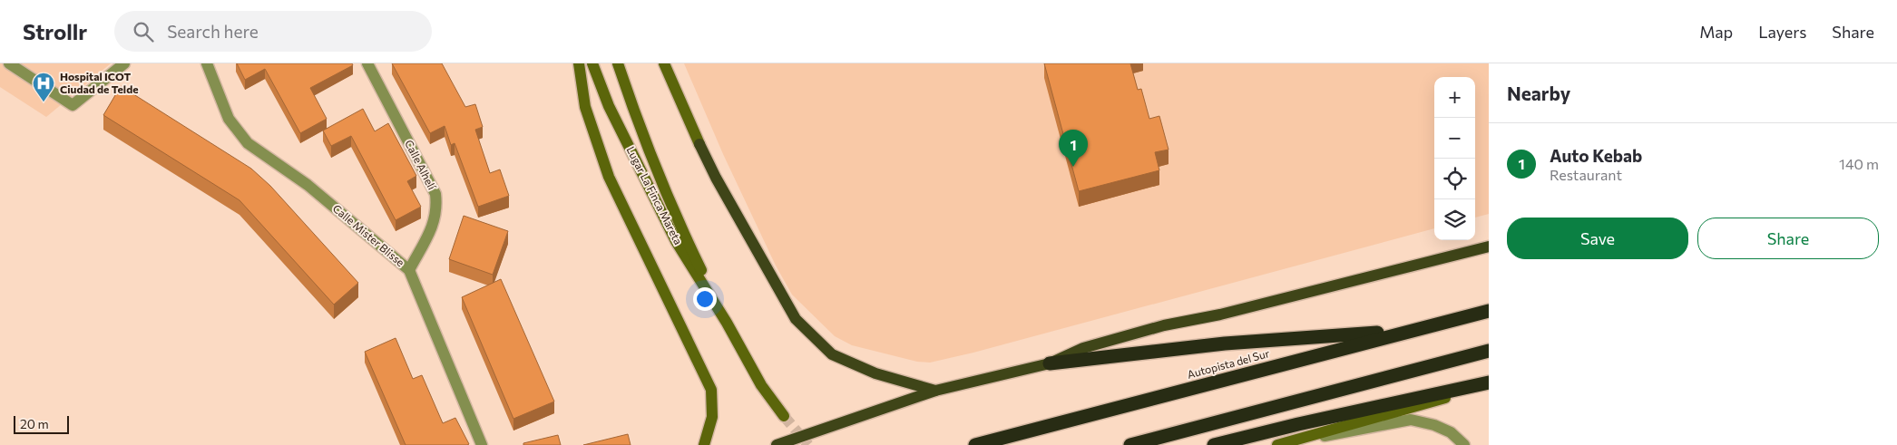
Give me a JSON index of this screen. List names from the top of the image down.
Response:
{
  "streets": {
    "highway": ["Autopista del Sur"],
    "street": ["Calle Alhelí", "Lugar La Finca Mareta", "Calle Mister Blisse"]
  },
  "crossings": [
    ["Calle Alhelí", "Calle Mister Blisse"]
  ],
  "places": {
    "hospital": ["Hospital ICOT Ciudad de Telde"]
  },
  "scale_bar": "20 m",
  "page": {
    "header": "Strollr",
    "search": "Search here",
    "nav": ["Map", "Layers", "Share"],
    "heading": "Nearby",
    "map_buttons": ["+", "−"],
    "list": [
      {
        "mark": "1",
        "name": "Auto Kebab",
        "note": "Restaurant",
        "value": "140 m"
      }
    ],
    "pins": "1",
    "buttons": ["Save", "Share"],
    "scale": "20 m"
  }
}
